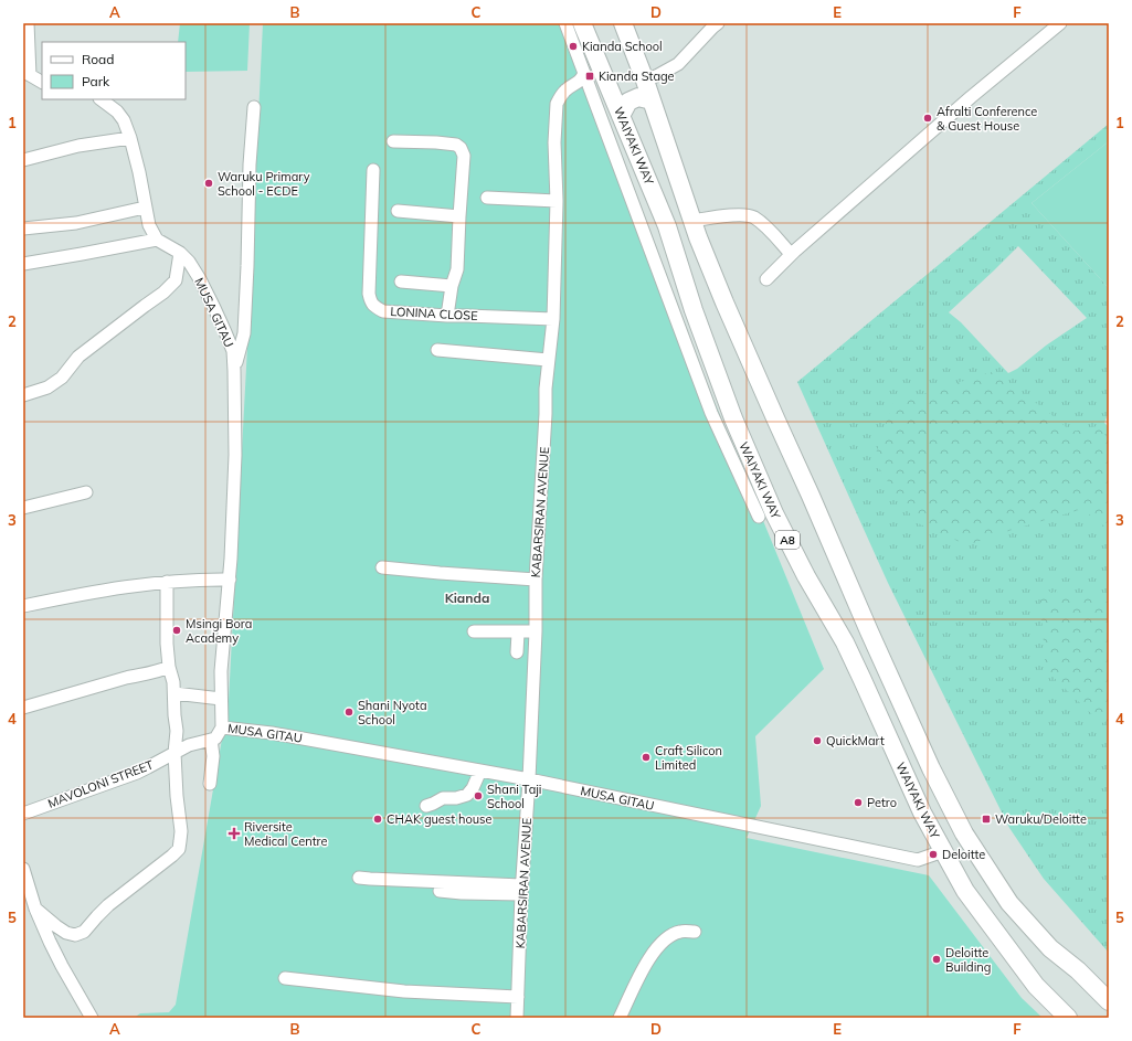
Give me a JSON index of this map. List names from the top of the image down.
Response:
{
  "streets": {
    "highway": ["WAIYAKI WAY", "A8"],
    "street": [
      "MUSA GITAU",
      "LONINA CLOSE",
      "KABARSIRAN AVENUE",
      "MAVOLONI STREET"
    ]
  },
  "crossings": [
    ["WAIYAKI WAY", "MUSA GITAU"],
    ["WAIYAKI WAY", "KABARSIRAN AVENUE"],
    ["MUSA GITAU", "KABARSIRAN AVENUE"],
    ["LONINA CLOSE", "KABARSIRAN AVENUE"]
  ],
  "districts": ["Kianda"],
  "places": {
    "other": [
      "Kianda School",
      "Afralti Conference & Guest House",
      "Waruku Primary School - ECDE",
      "Msingi Bora Academy",
      "Shani Nyota School",
      "QuickMart",
      "Craft Silicon Limited",
      "Shani Taji School",
      "Petro",
      "CHAK guest house",
      "Deloitte",
      "Deloitte Building"
    ],
    "transit": ["Kianda Stage", "Waruku/Deloitte"],
    "health": ["Riversite Medical Centre"]
  },
  "legend": ["Road", "Park"],
  "grid": {
    "columns": [
      "A",
      "B",
      "C",
      "D",
      "E",
      "F"
    ],
    "rows": [
      "1",
      "2",
      "3",
      "4",
      "5"
    ]
  }
}
